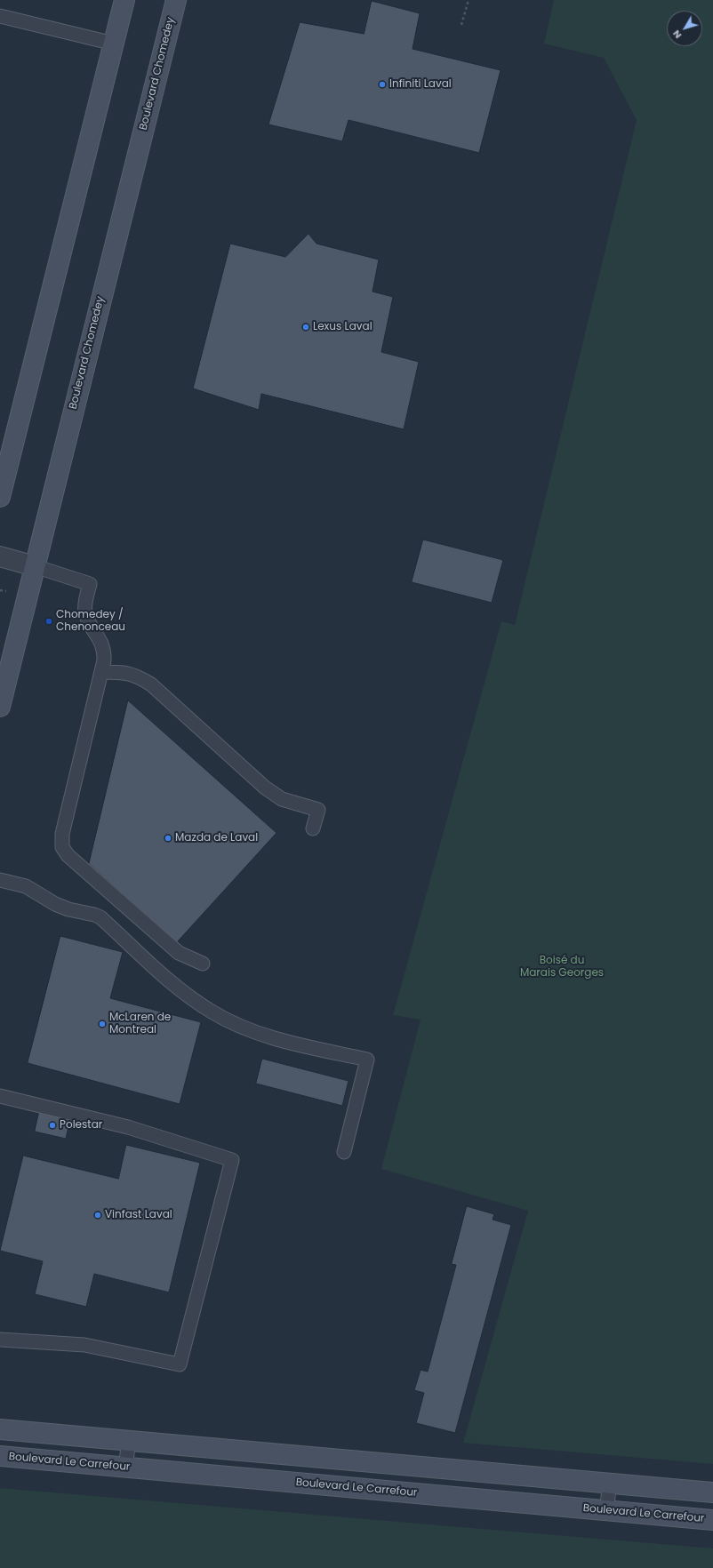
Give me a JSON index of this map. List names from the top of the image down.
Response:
{
  "streets": {
    "street": ["Boulevard Chomedey", "Boulevard Le Carrefour"]
  },
  "parks": ["Boisé du Marais Georges"],
  "places": [
    "Infiniti Laval",
    "Lexus Laval",
    "Chomedey / Chenonceau",
    "Mazda de Laval",
    "McLaren de Montreal",
    "Polestar",
    "Vinfast Laval"
  ],
  "north": "bottom left"
}
